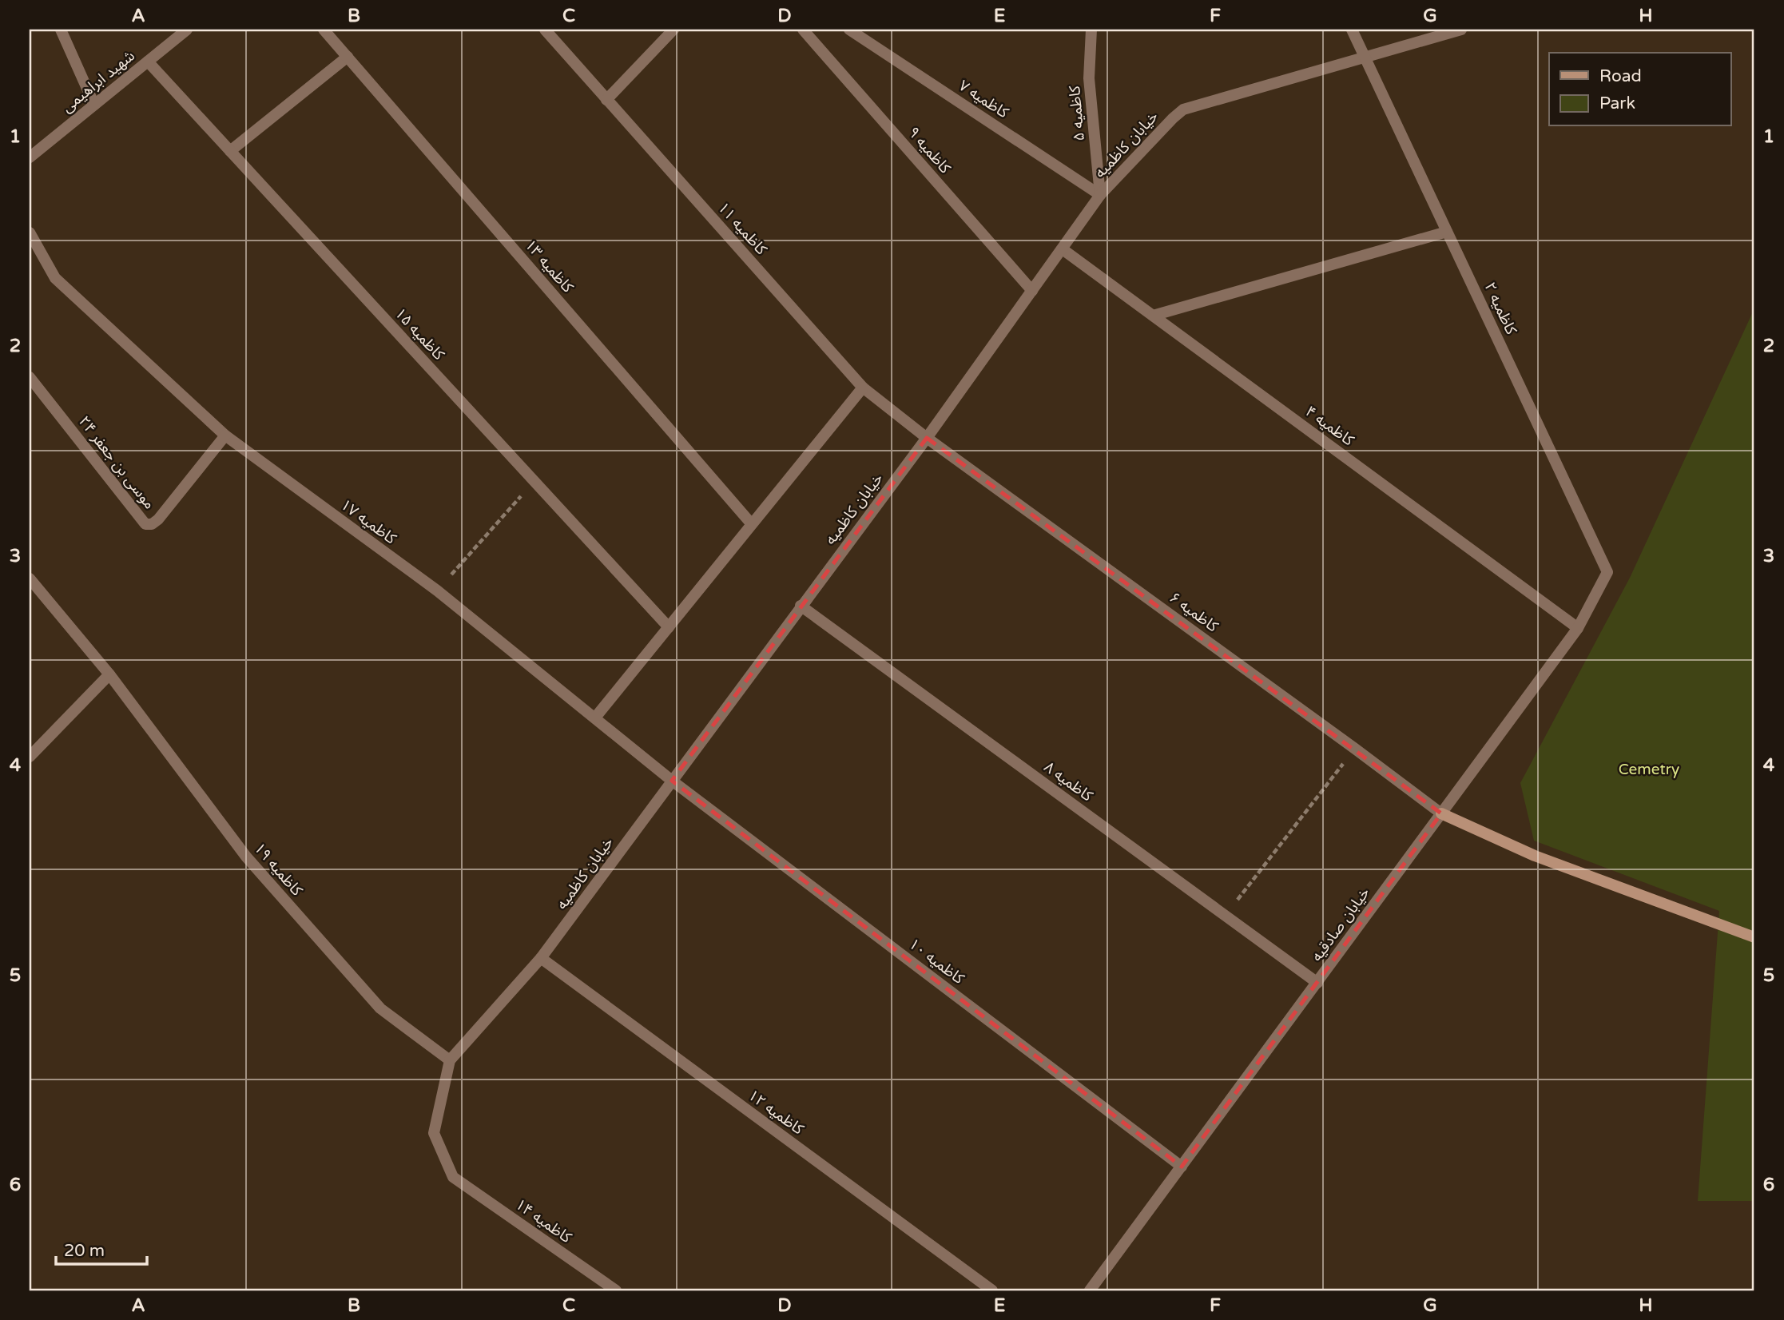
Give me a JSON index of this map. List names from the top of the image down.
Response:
{
  "streets": {
    "street": [
      "شهید ابراهیمی",
      "کاظمیه ۷",
      "کاظمیه ۵",
      "خیابان کاظمیه",
      "کاظمیه ۹",
      "کاظمیه ۱۱",
      "کاظمیه ۱۳",
      "کاظمیه ۲",
      "کاظمیه ۱۵",
      "کاظمیه ۴",
      "موسی بن جعفر ۲۴",
      "کاظمیه ۱۷",
      "کاظمیه ۶",
      "کاظمیه ۸",
      "کاظمیه ۱۹",
      "خیابان صادقیه",
      "کاظمیه ۱۰",
      "کاظمیه ۱۲",
      "کاظمیه ۱۴"
    ]
  },
  "crossings": [
    ["شهید ابراهیمی", "کاظمیه ۱۵"],
    ["کاظمیه ۷", "کاظمیه ۵"],
    ["کاظمیه ۷", "خیابان کاظمیه"],
    ["کاظمیه ۵", "خیابان کاظمیه"],
    ["خیابان کاظمیه", "کاظمیه ۹"],
    ["خیابان کاظمیه", "کاظمیه ۱۱"],
    ["خیابان کاظمیه", "کاظمیه ۲"],
    ["خیابان کاظمیه", "کاظمیه ۴"],
    ["خیابان کاظمیه", "کاظمیه ۱۷"],
    ["خیابان کاظمیه", "کاظمیه ۶"],
    ["خیابان کاظمیه", "کاظمیه ۸"],
    ["خیابان کاظمیه", "کاظمیه ۱۹"],
    ["خیابان کاظمیه", "کاظمیه ۱۰"],
    ["خیابان کاظمیه", "کاظمیه ۱۲"],
    ["خیابان کاظمیه", "کاظمیه ۱۴"],
    ["کاظمیه ۱۱", "کاظمیه ۶"],
    ["کاظمیه ۲", "خیابان صادقیه"],
    ["کاظمیه ۴", "خیابان صادقیه"],
    ["موسی بن جعفر ۲۴", "کاظمیه ۱۷"],
    ["کاظمیه ۱۷", "کاظمیه ۱۰"],
    ["کاظمیه ۶", "خیابان صادقیه"],
    ["کاظمیه ۸", "خیابان صادقیه"],
    ["خیابان صادقیه", "کاظمیه ۱۰"]
  ],
  "parks": ["Cemetry"],
  "legend": ["Road", "Park"],
  "scale_bar": "20 m",
  "grid": {
    "columns": [
      "A",
      "B",
      "C",
      "D",
      "E",
      "F",
      "G",
      "H"
    ],
    "rows": [
      "1",
      "2",
      "3",
      "4",
      "5",
      "6"
    ]
  }
}
